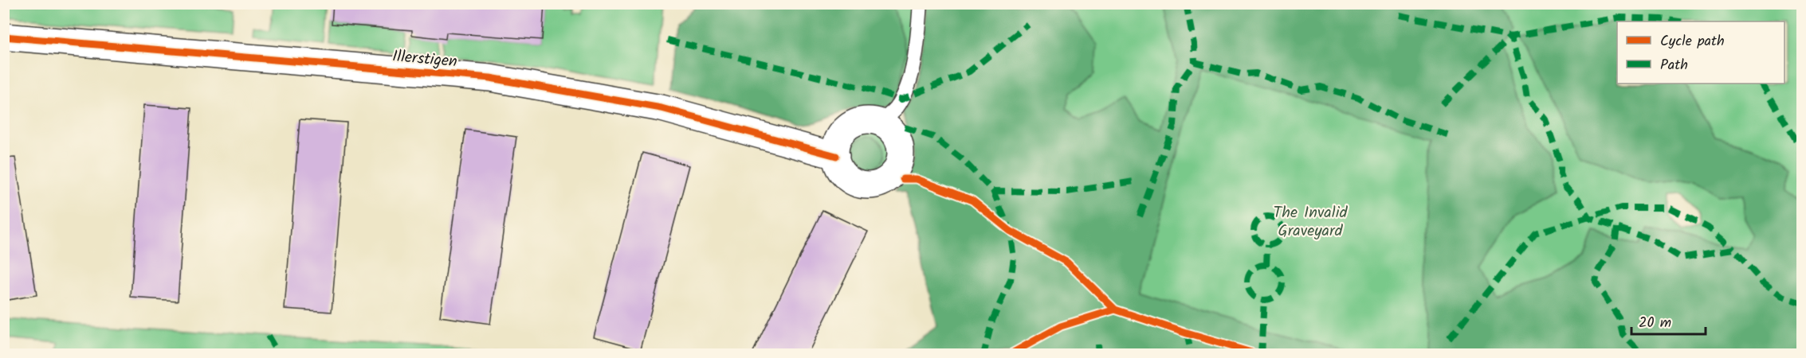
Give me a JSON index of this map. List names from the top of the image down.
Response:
{
  "streets": {
    "street": ["Illerstigen"]
  },
  "parks": ["The Invalid Graveyard"],
  "legend": ["Cycle path", "Path"],
  "scale_bar": "20 m"
}
